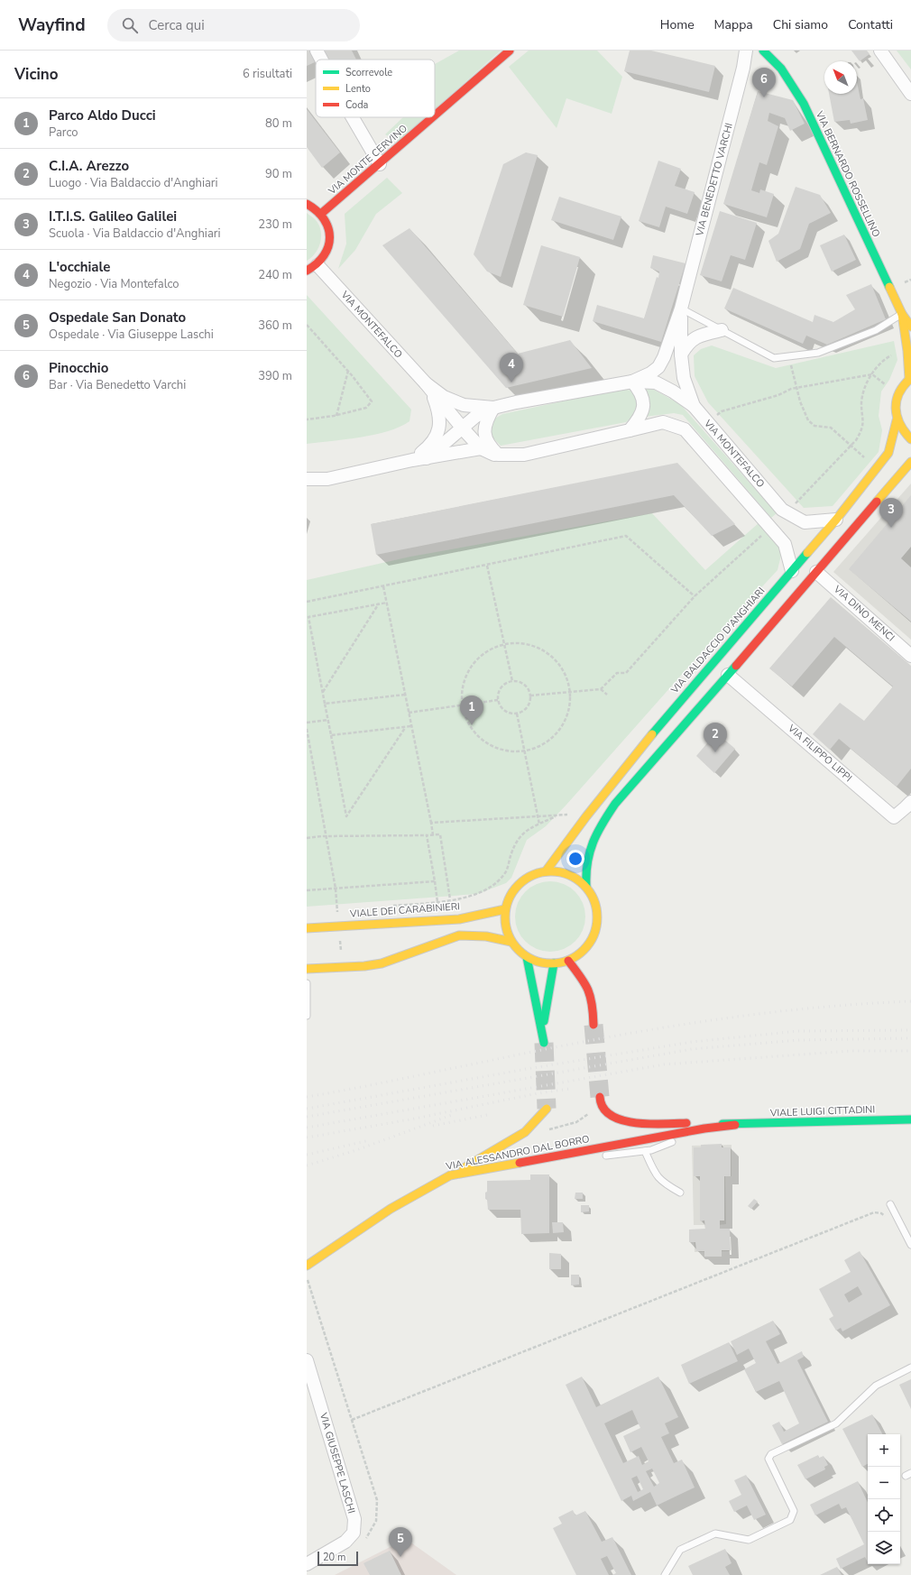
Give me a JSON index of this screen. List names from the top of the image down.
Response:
{
  "streets": {
    "main road": [
      "VIA MONTE CERVINO",
      "VIA BERNARDO ROSSELLINO",
      "VIA BALDACCIO D'ANGHIARI",
      "VIALE DEI CARABINIERI",
      "VIALE LUIGI CITTADINI",
      "VIA ALESSANDRO DAL BORRO"
    ],
    "street": [
      "VIA BENEDETTO VARCHI",
      "VIA MONTEFALCO",
      "VIA DINO MENCI",
      "VIA FILIPPO LIPPI",
      "VIA GIUSEPPE LASCHI"
    ]
  },
  "crossings": [
    ["VIA BENEDETTO VARCHI", "VIA MONTEFALCO"],
    ["VIA MONTEFALCO", "VIA BALDACCIO D'ANGHIARI"],
    ["VIA BALDACCIO D'ANGHIARI", "VIALE DEI CARABINIERI"],
    ["VIALE LUIGI CITTADINI", "VIA ALESSANDRO DAL BORRO"]
  ],
  "legend": ["Scorrevole", "Lento", "Coda"],
  "scale_bar": "20 m",
  "north": "top left",
  "page": {
    "header": "Wayfind",
    "search": "Cerca qui",
    "nav": [
      "Home",
      "Mappa",
      "Chi siamo",
      "Contatti"
    ],
    "heading": ["Vicino", "6 risultati"],
    "pins": [
      "6",
      "4",
      "3",
      "1",
      "2",
      "5"
    ],
    "list": [
      {
        "mark": "1",
        "name": "Parco Aldo Ducci",
        "note": "Parco",
        "value": "80 m"
      },
      {
        "mark": "2",
        "name": "C.I.A. Arezzo",
        "note": "Luogo · Via Baldaccio d'Anghiari",
        "value": "90 m"
      },
      {
        "mark": "3",
        "name": "I.T.I.S. Galileo Galilei",
        "note": "Scuola · Via Baldaccio d'Anghiari",
        "value": "230 m"
      },
      {
        "mark": "4",
        "name": "L'occhiale",
        "note": "Negozio · Via Montefalco",
        "value": "240 m"
      },
      {
        "mark": "5",
        "name": "Ospedale San Donato",
        "note": "Ospedale · Via Giuseppe Laschi",
        "value": "360 m"
      },
      {
        "mark": "6",
        "name": "Pinocchio",
        "note": "Bar · Via Benedetto Varchi",
        "value": "390 m"
      }
    ],
    "map_buttons": ["+", "−"],
    "scale": "20 m"
  }
}
